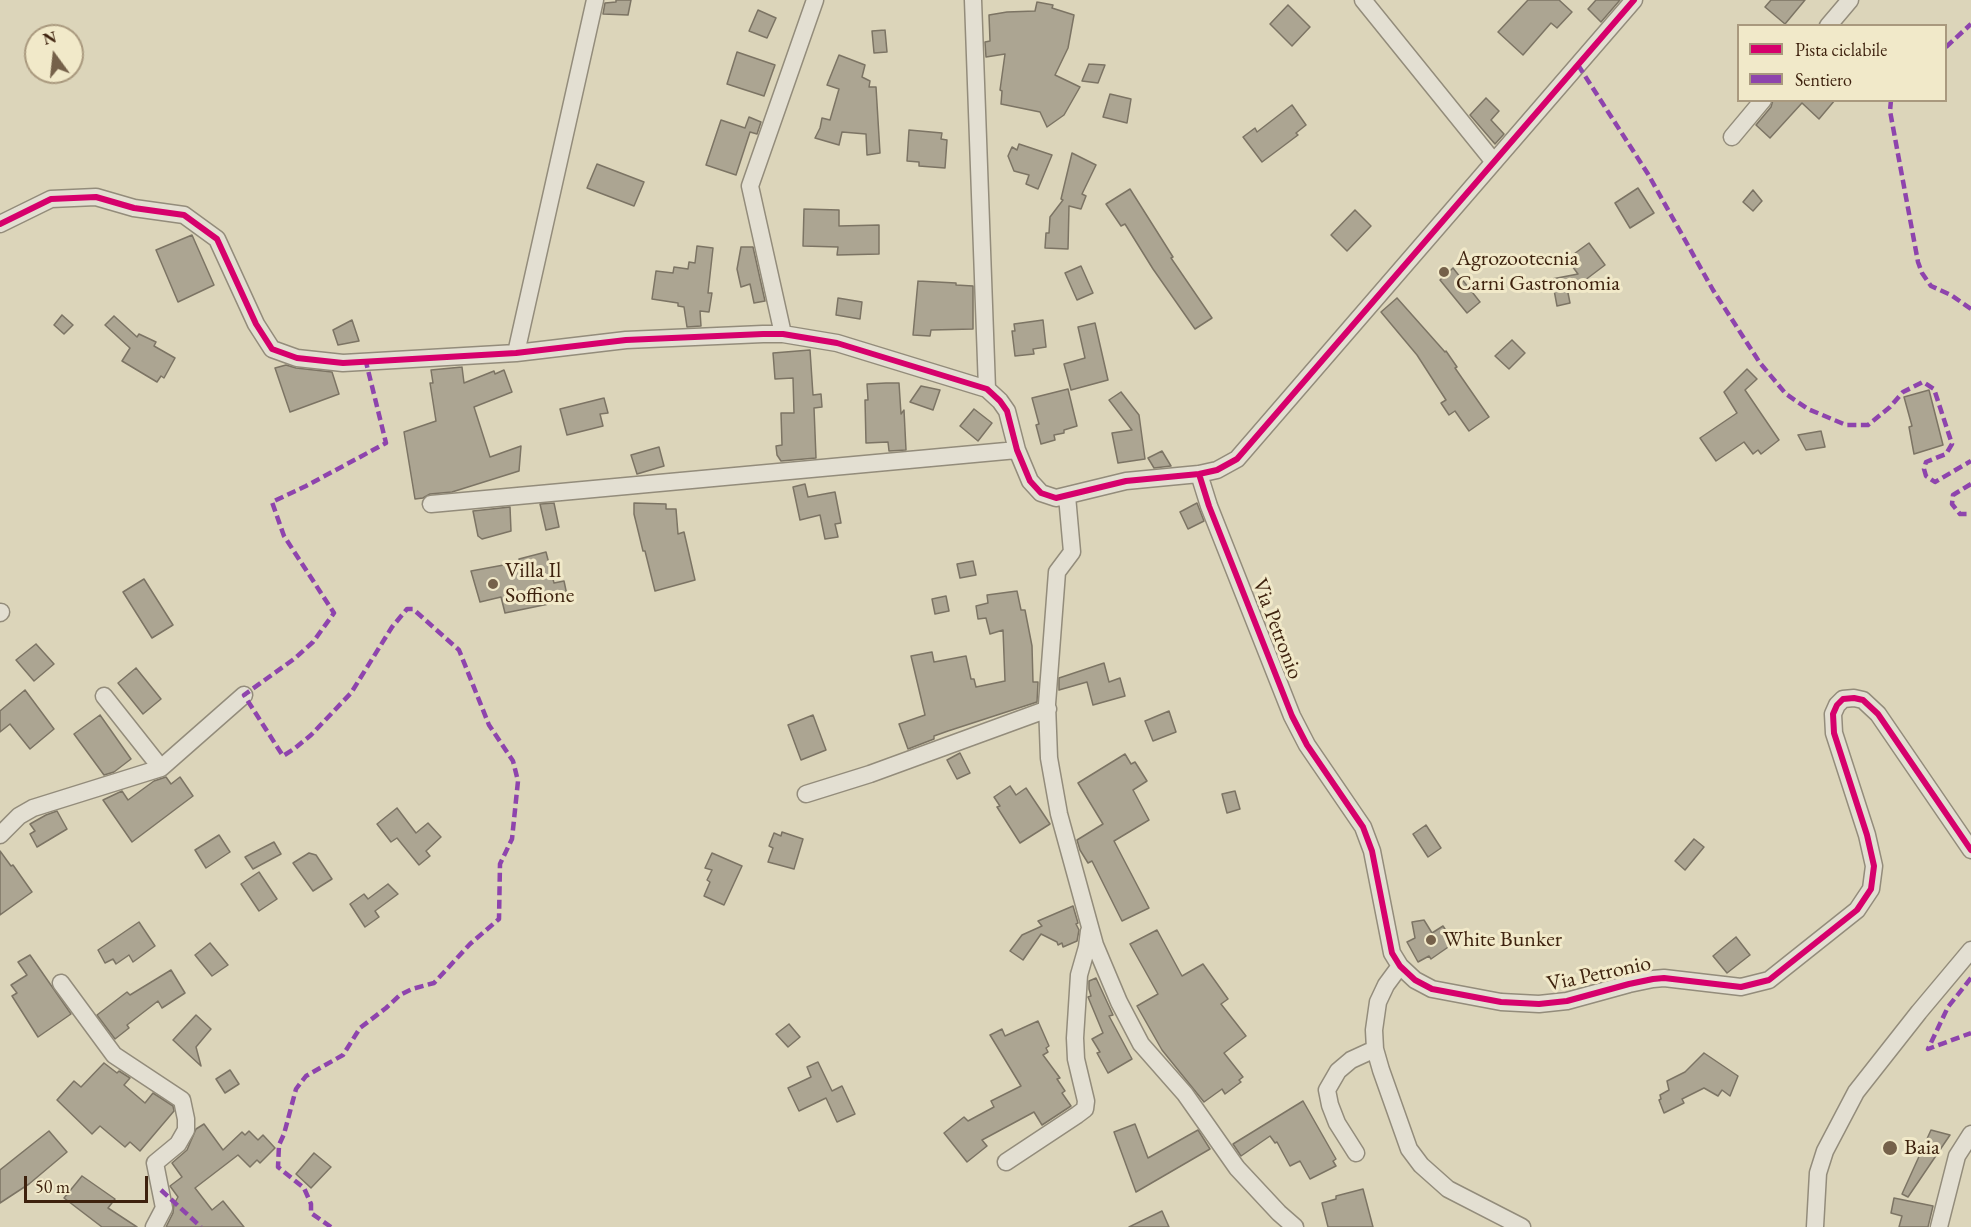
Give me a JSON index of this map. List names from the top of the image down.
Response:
{
  "streets": {
    "street": ["Via Petronio"]
  },
  "places": [
    "Agrozootecnia Carni Gastronomia",
    "Villa Il Soffione",
    "White Bunker",
    "Baia"
  ],
  "legend": ["Pista ciclabile", "Sentiero"],
  "scale_bar": "50 m",
  "north": "top"
}
